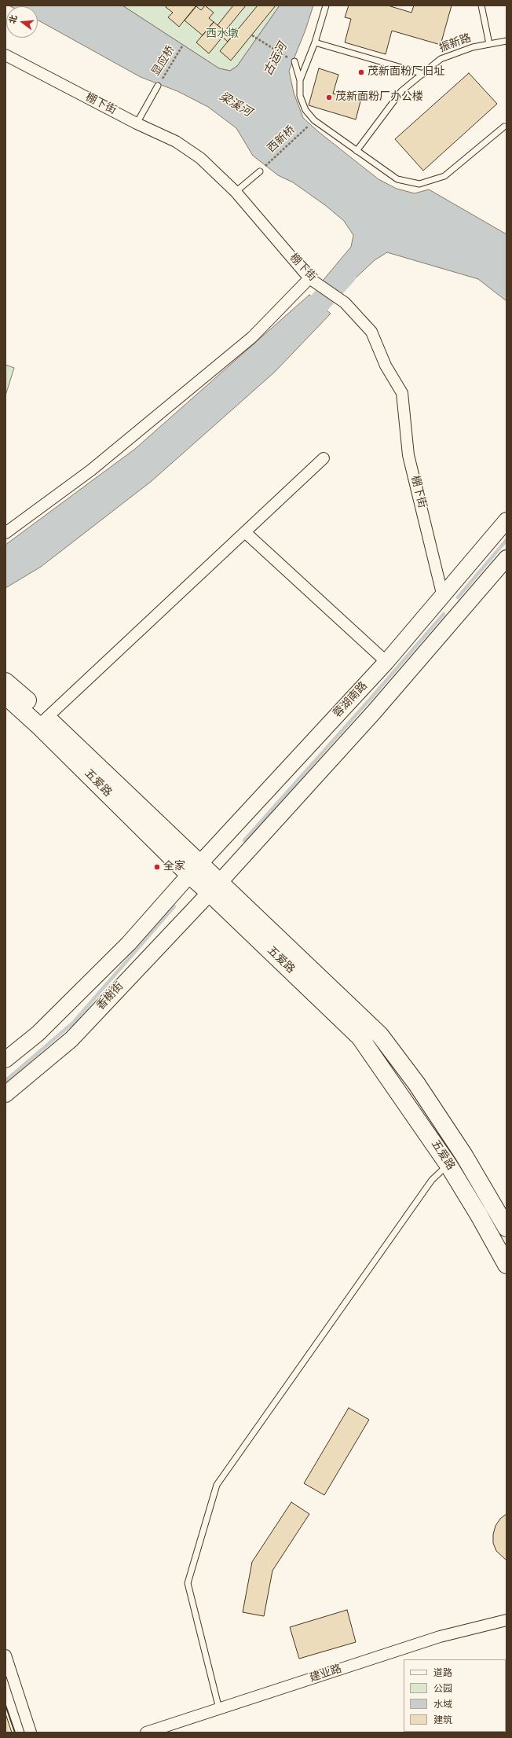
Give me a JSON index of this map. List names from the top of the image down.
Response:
{
  "streets": {
    "main road": ["蓉湖南路", "五爱路", "香榭街"],
    "street": ["棚下街", "建业路"],
    "lane": ["振新路"],
    "path": ["显应桥", "西新桥"]
  },
  "crossings": [
    ["棚下街", "蓉湖南路"],
    ["蓉湖南路", "五爱路"],
    ["五爱路", "香榭街"]
  ],
  "water": ["古运河", "梁溪河"],
  "parks": ["西水墩"],
  "places": ["茂新面粉厂旧址", "茂新面粉厂办公楼", "全家"],
  "legend": [
    "道路",
    "公园",
    "水域",
    "建筑"
  ],
  "north": "left"
}
